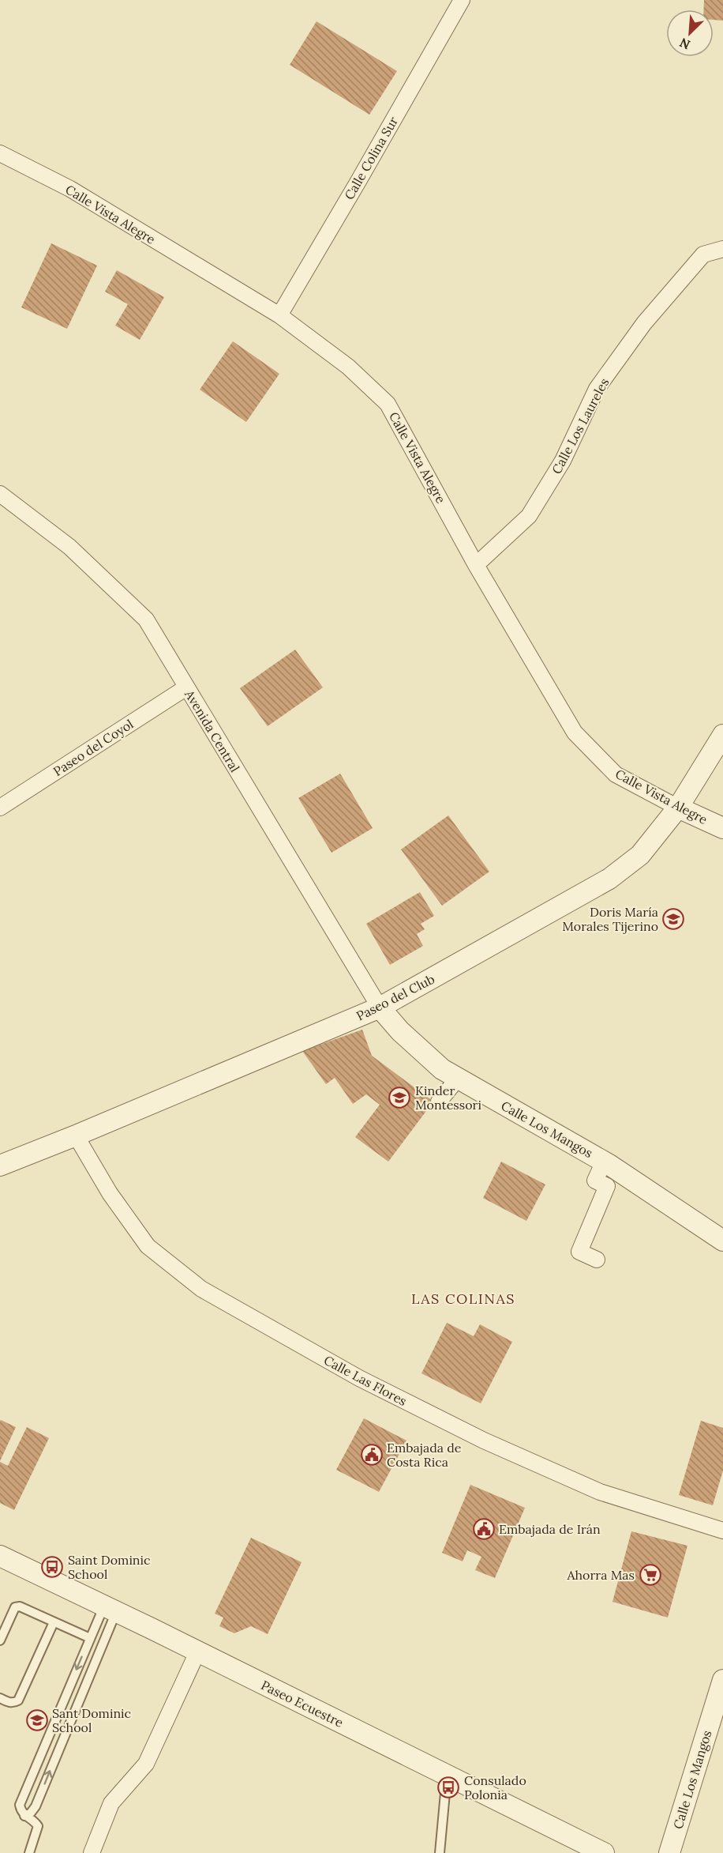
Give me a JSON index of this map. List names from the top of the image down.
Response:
{
  "streets": {
    "street": [
      "Calle Colina Sur",
      "Calle Vista Alegre",
      "Calle Los Laureles",
      "Avenida Central",
      "Paseo del Coyol",
      "Paseo del Club",
      "Calle Los Mangos",
      "Calle Las Flores",
      "Paseo Ecuestre"
    ]
  },
  "crossings": [
    ["Calle Colina Sur", "Calle Vista Alegre"],
    ["Calle Vista Alegre", "Calle Los Laureles"],
    ["Calle Vista Alegre", "Paseo del Club"],
    ["Avenida Central", "Paseo del Coyol"],
    ["Avenida Central", "Paseo del Club"],
    ["Avenida Central", "Calle Los Mangos"],
    ["Paseo del Club", "Calle Los Mangos"],
    ["Paseo del Club", "Calle Las Flores"]
  ],
  "districts": ["LAS COLINAS"],
  "places": {
    "school or university": ["Doris María Morales Tijerino", "Kinder Montessori", "Sant Dominic School"],
    "public building": ["Embajada de Costa Rica", "Embajada de Irán"],
    "bus stop": ["Saint Dominic School", "Consulado Polonia"],
    "supermarket": ["Ahorra Mas"]
  },
  "north": "bottom left"
}
